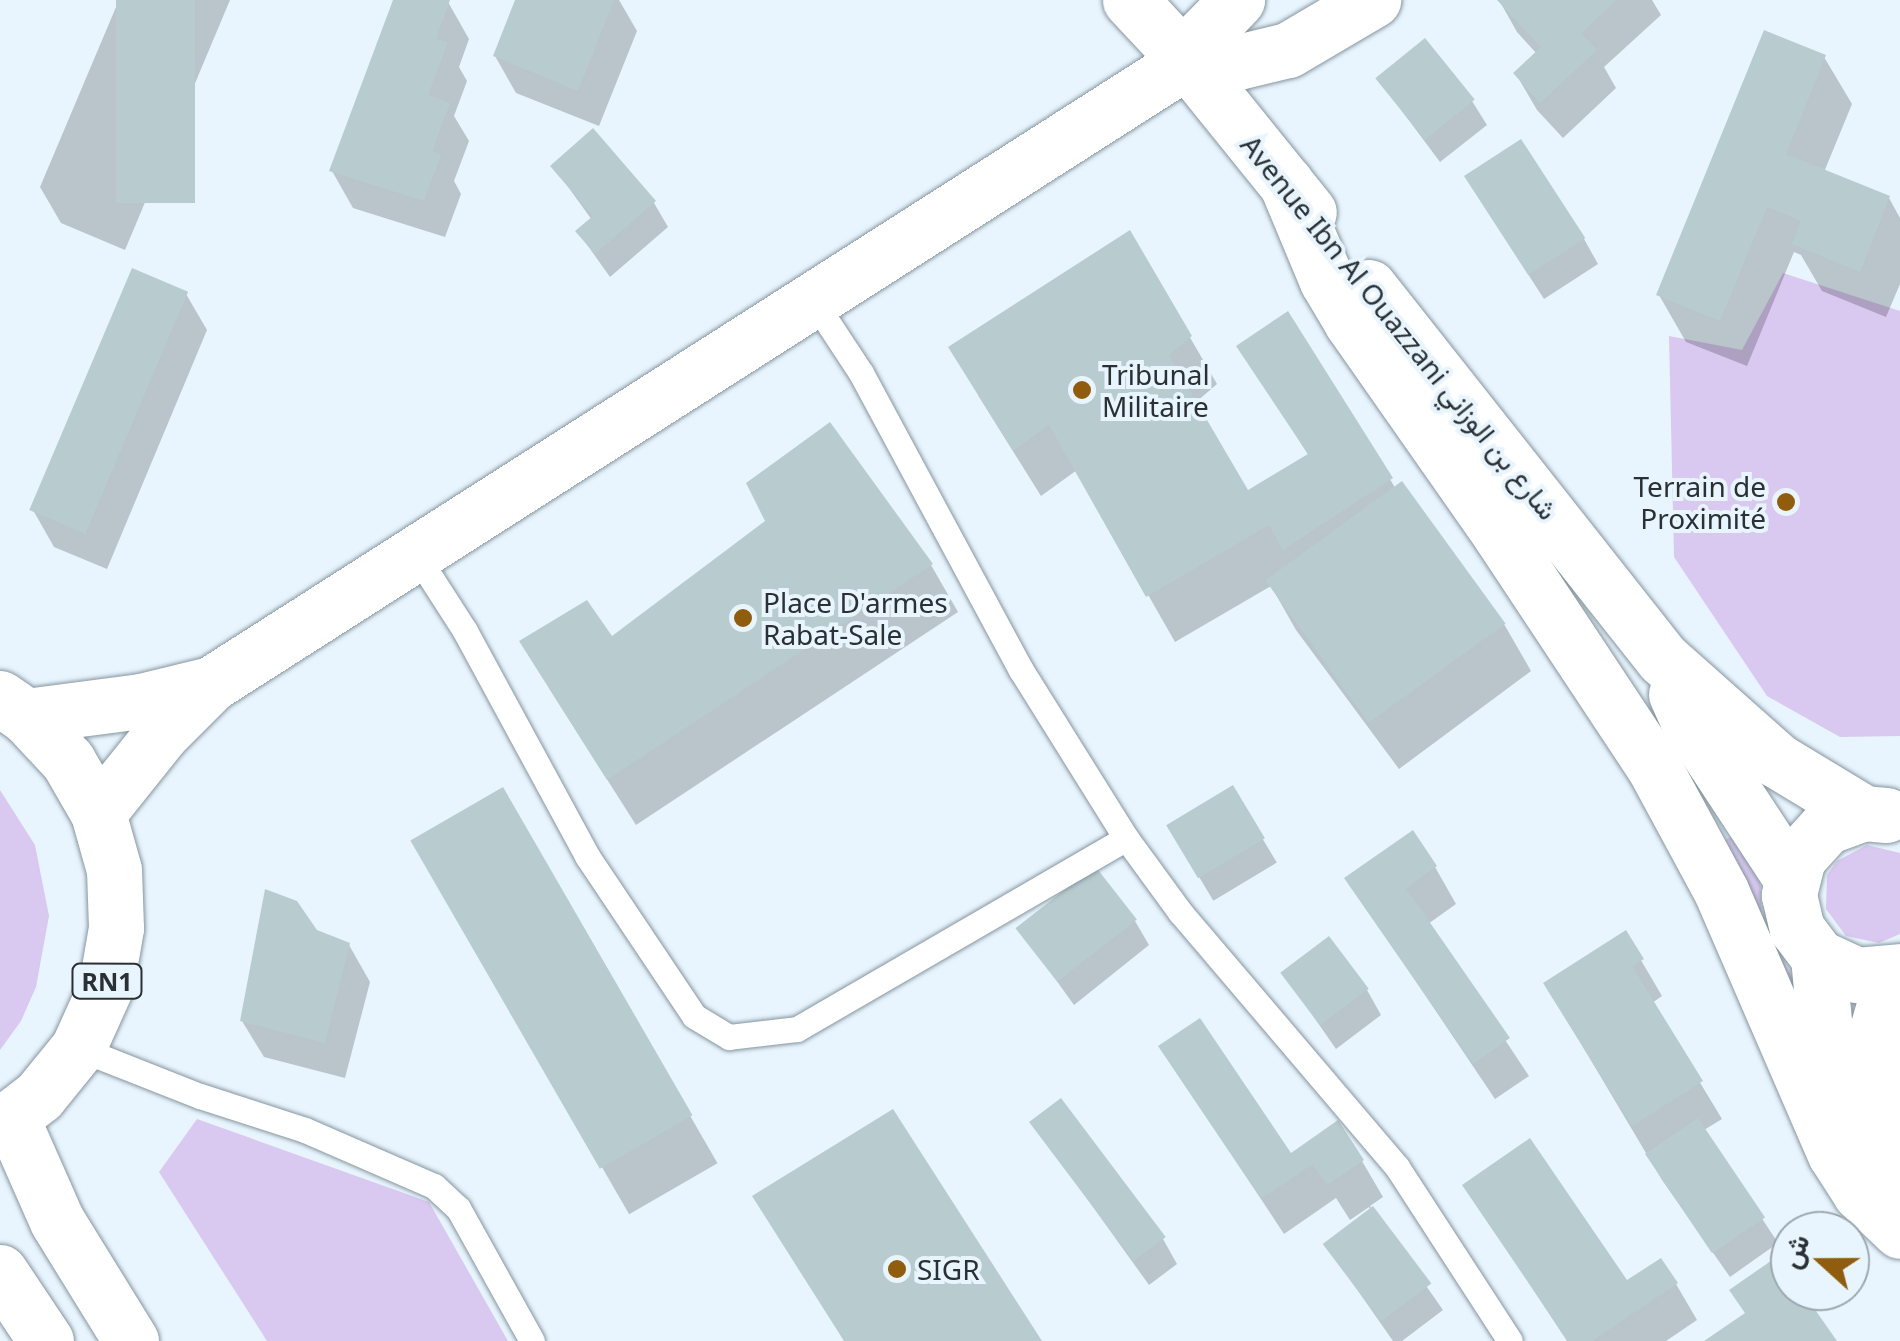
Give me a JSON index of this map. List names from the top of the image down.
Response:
{
  "streets": {
    "street": ["Avenue Ibn Al Ouazzani شارع بن الوزاني", "RN1"]
  },
  "places": [
    "Tribunal Militaire",
    "Terrain de Proximité",
    "Place D'armes Rabat-Sale",
    "SIGR"
  ],
  "north": "left"
}
